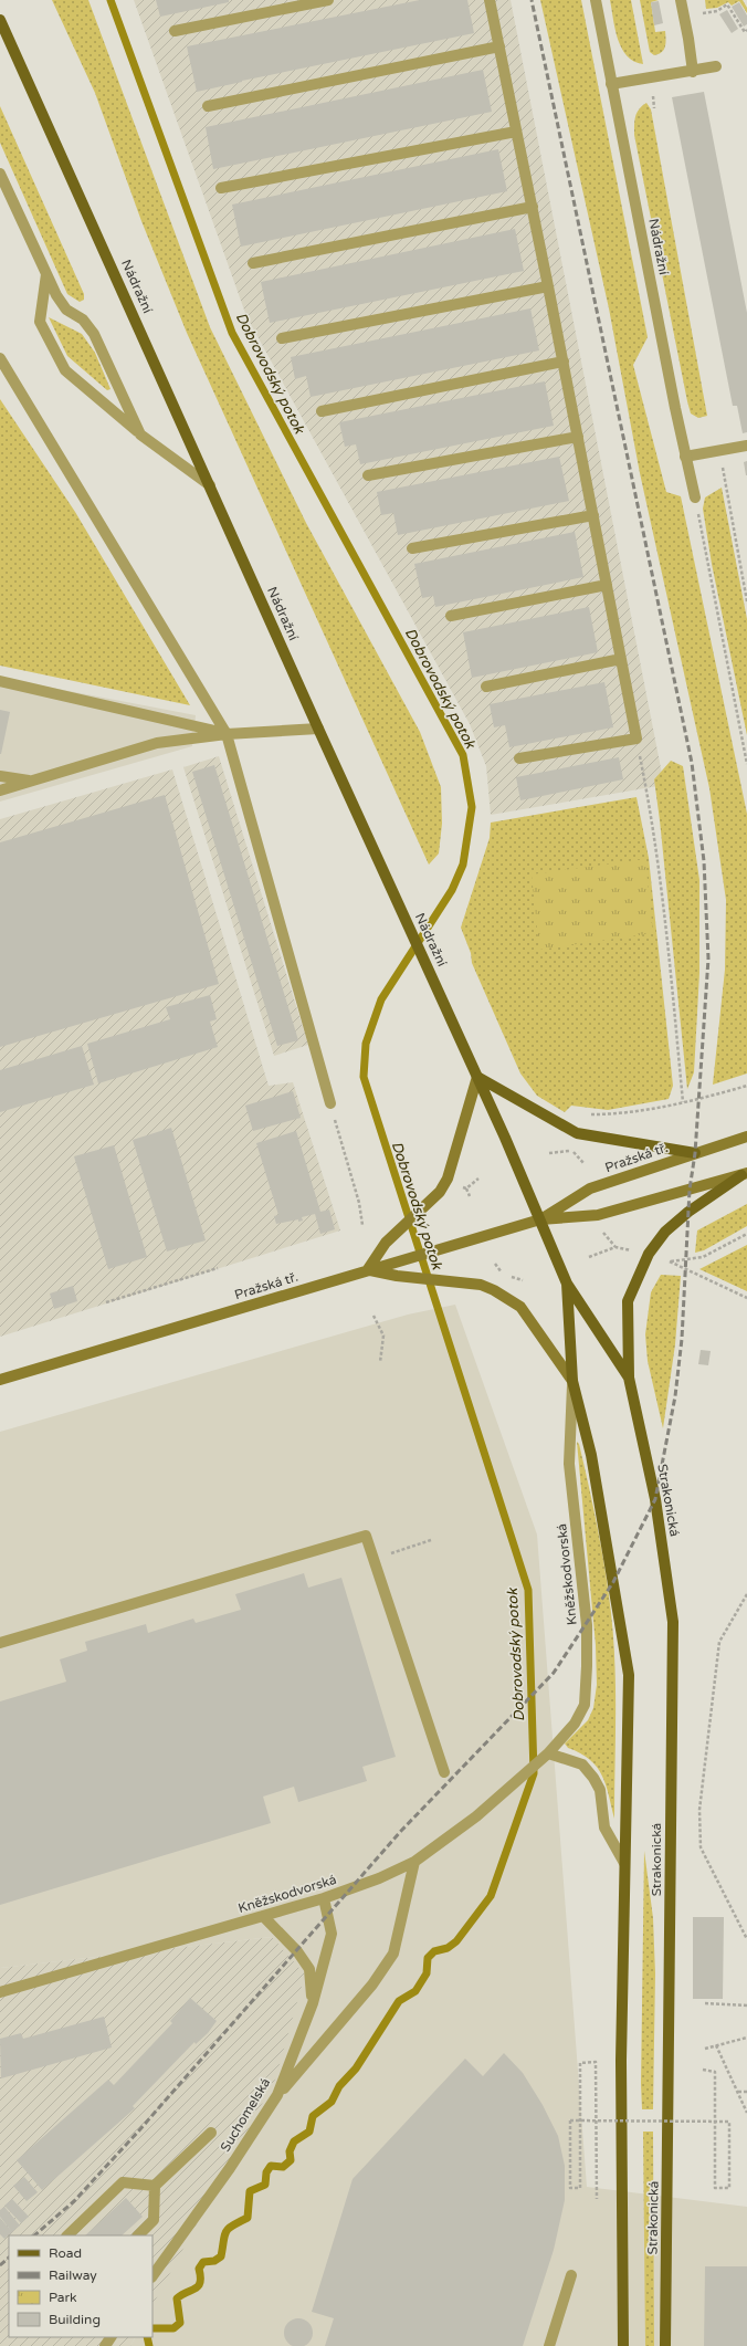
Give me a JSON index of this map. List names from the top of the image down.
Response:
{
  "streets": {
    "main road": ["Nádražní", "Pražská tř.", "Strakonická"],
    "street": ["Kněžskodvorská", "Suchomelská"]
  },
  "crossings": [
    ["Nádražní", "Pražská tř."],
    ["Kněžskodvorská", "Suchomelská"]
  ],
  "water": ["Dobrovodský potok"],
  "legend": [
    "Road",
    "Railway",
    "Park",
    "Building"
  ]
}
